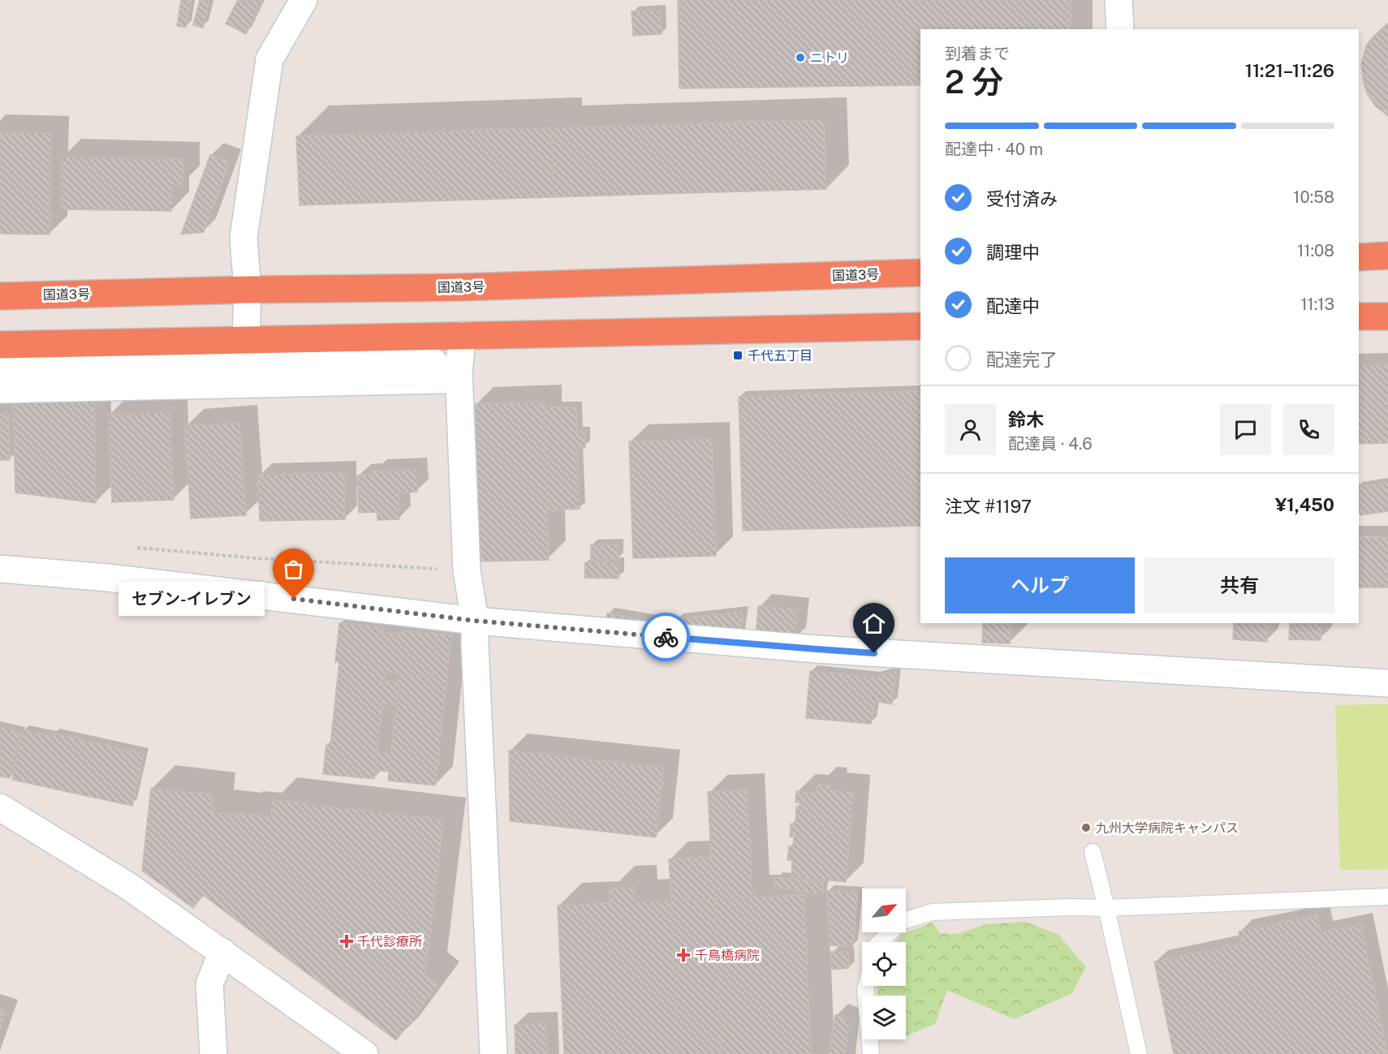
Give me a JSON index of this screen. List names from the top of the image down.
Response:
{
  "streets": {
    "highway": ["国道3号"]
  },
  "places": {
    "other": ["ニトリ", "セブン-イレブン", "九州大学病院キャンパス"],
    "transit": ["千代五丁目"],
    "health": ["千代診療所", "千鳥橋病院"]
  },
  "north": "top right",
  "page": {
    "heading": ["2 分", "到着まで", "11:21–11:26"],
    "panel": [
      "鈴木",
      "配達員 · 4.6",
      "注文 #1197",
      "¥1,450"
    ],
    "bar": "配達中 · 40 m",
    "list": [
      ["受付済み", "10:58"],
      ["調理中", "11:08"],
      ["配達中", "11:13"],
      "配達完了"
    ],
    "buttons": ["ヘルプ", "共有"],
    "bubble": "セブン-イレブン"
  }
}
